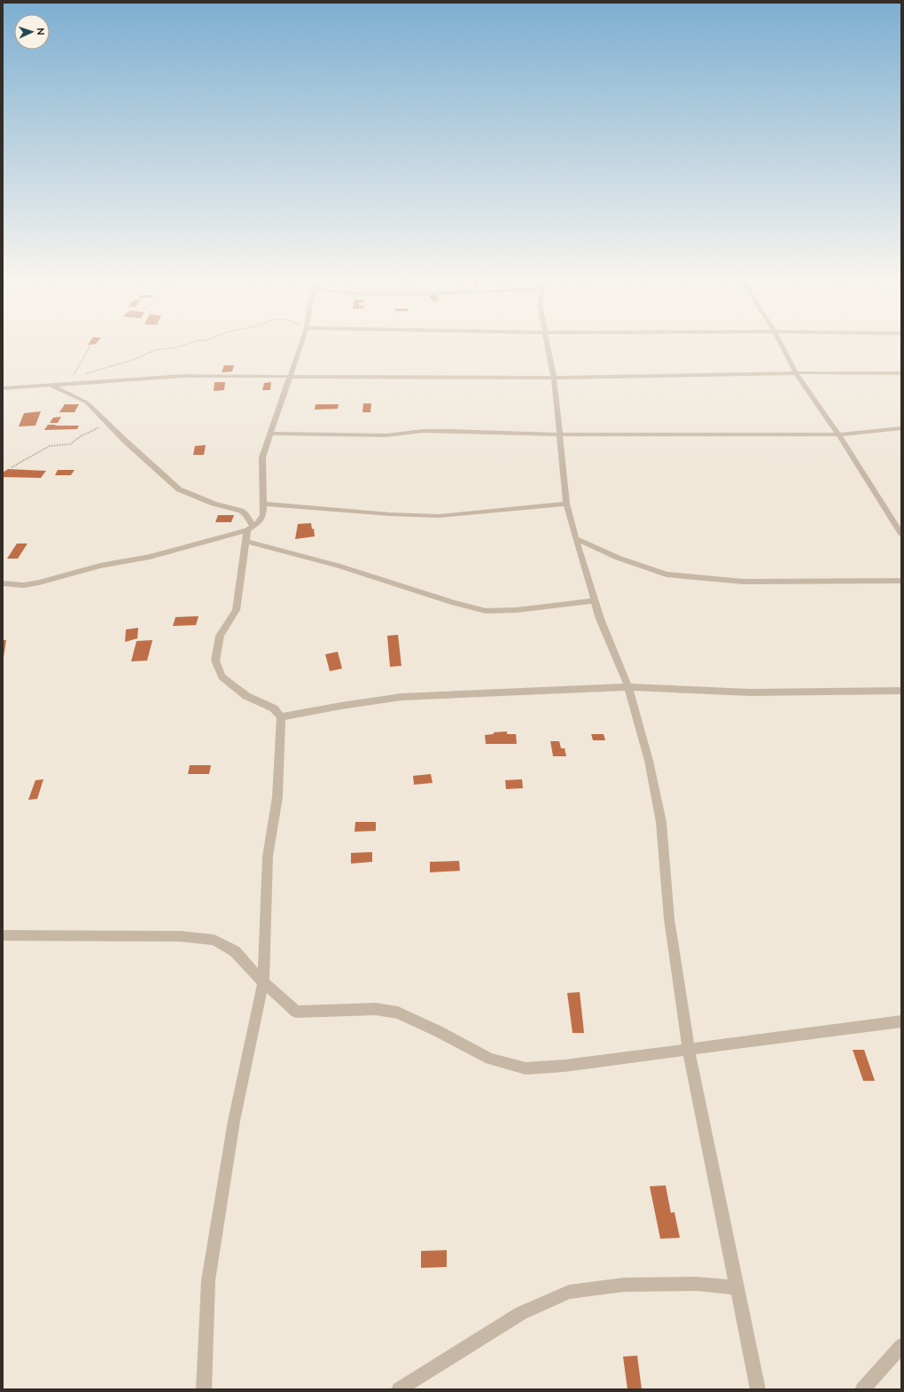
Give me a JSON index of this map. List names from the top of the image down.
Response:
{
  "north": "right"
}
